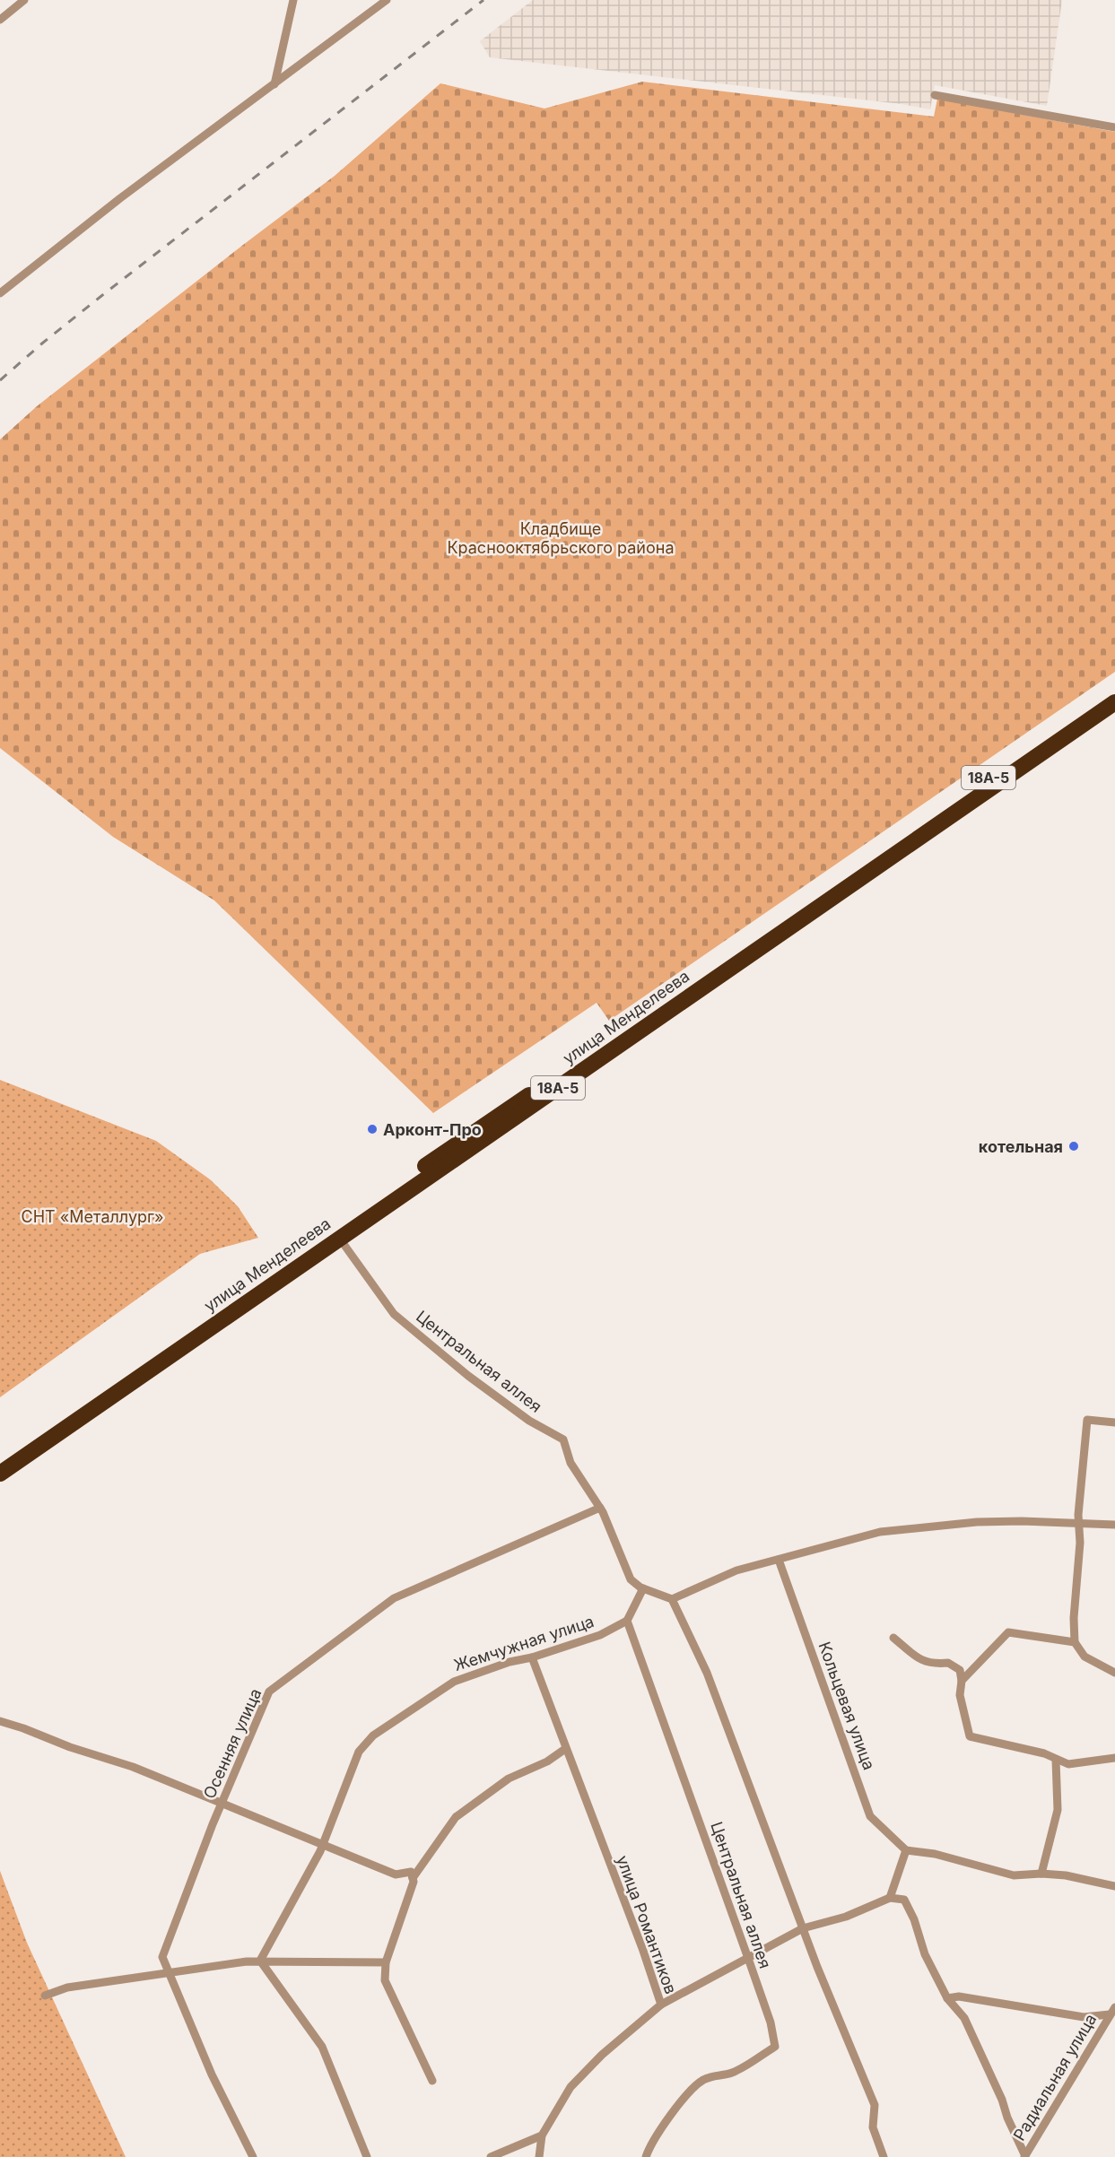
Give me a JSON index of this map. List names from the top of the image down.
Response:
{
  "streets": {
    "highway": ["18А-5", "улица Менделеева"],
    "street": [
      "Центральная аллея",
      "Жемчужная улица",
      "Кольцевая улица",
      "Осенняя улица",
      "улица Романтиков",
      "Радиальная улица"
    ]
  },
  "crossings": [
    ["улица Менделеева", "Центральная аллея"],
    ["Центральная аллея", "Жемчужная улица"],
    ["Центральная аллея", "Осенняя улица"],
    ["Жемчужная улица", "улица Романтиков"]
  ],
  "parks": ["Кладбище Краснооктябрьского района", "СНТ «Металлург»"],
  "places": ["Арконт-Про", "котельная"]
}
